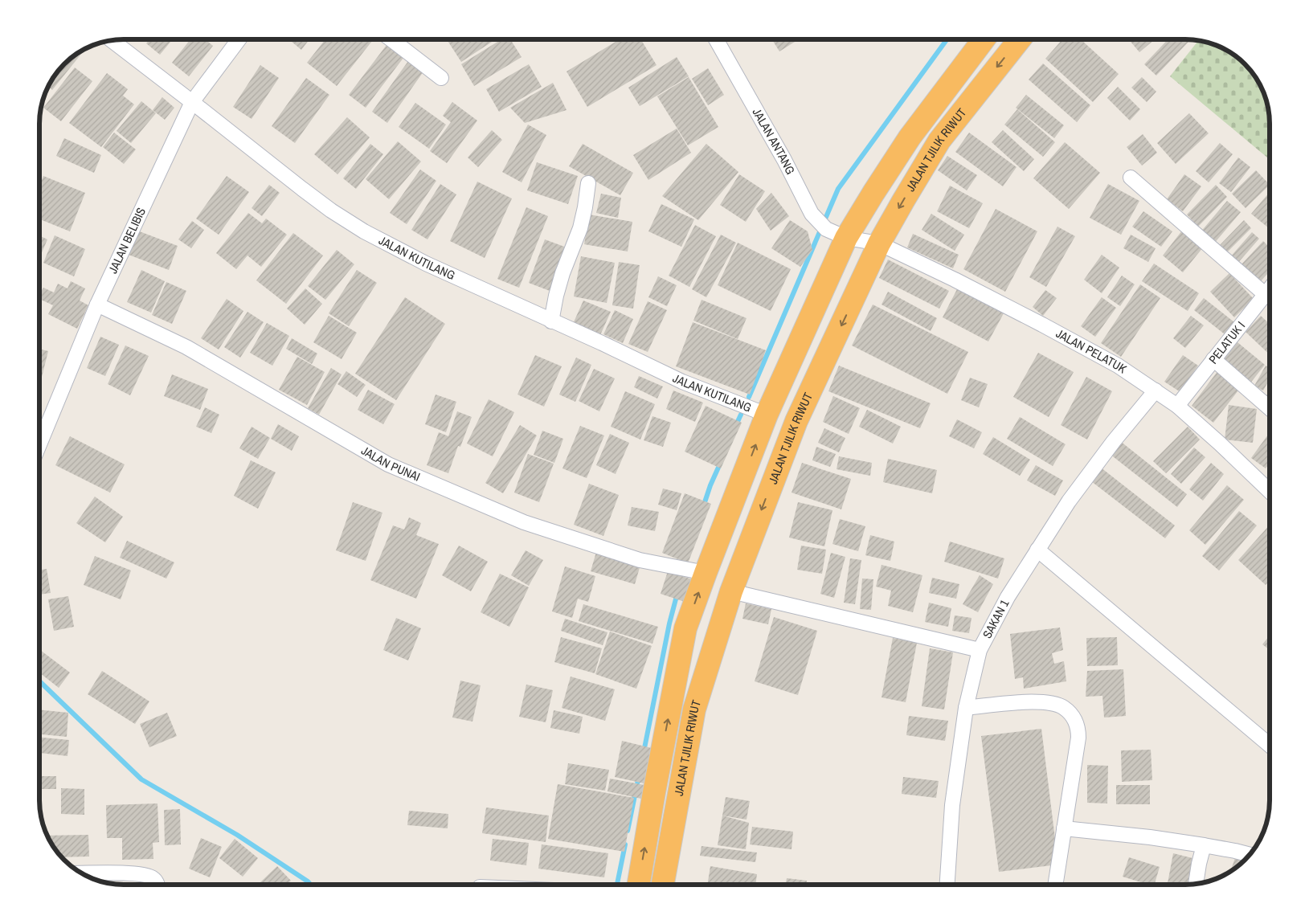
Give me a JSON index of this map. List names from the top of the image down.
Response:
{
  "streets": {
    "highway": ["JALAN TJILIK RIWUT"],
    "street": [
      "JALAN ANTANG",
      "JALAN BELIBIS",
      "JALAN KUTILANG",
      "PELATUK I",
      "JALAN PELATUK",
      "JALAN PUNAI",
      "SAKAN 1"
    ]
  },
  "crossings": [
    ["JALAN ANTANG", "JALAN TJILIK RIWUT"],
    ["JALAN ANTANG", "JALAN PELATUK"],
    ["JALAN TJILIK RIWUT", "JALAN KUTILANG"],
    ["JALAN TJILIK RIWUT", "JALAN PELATUK"],
    ["JALAN TJILIK RIWUT", "JALAN PUNAI"],
    ["JALAN BELIBIS", "JALAN KUTILANG"],
    ["JALAN BELIBIS", "JALAN PUNAI"],
    ["PELATUK I", "JALAN PELATUK"],
    ["JALAN PELATUK", "SAKAN 1"]
  ]
}
